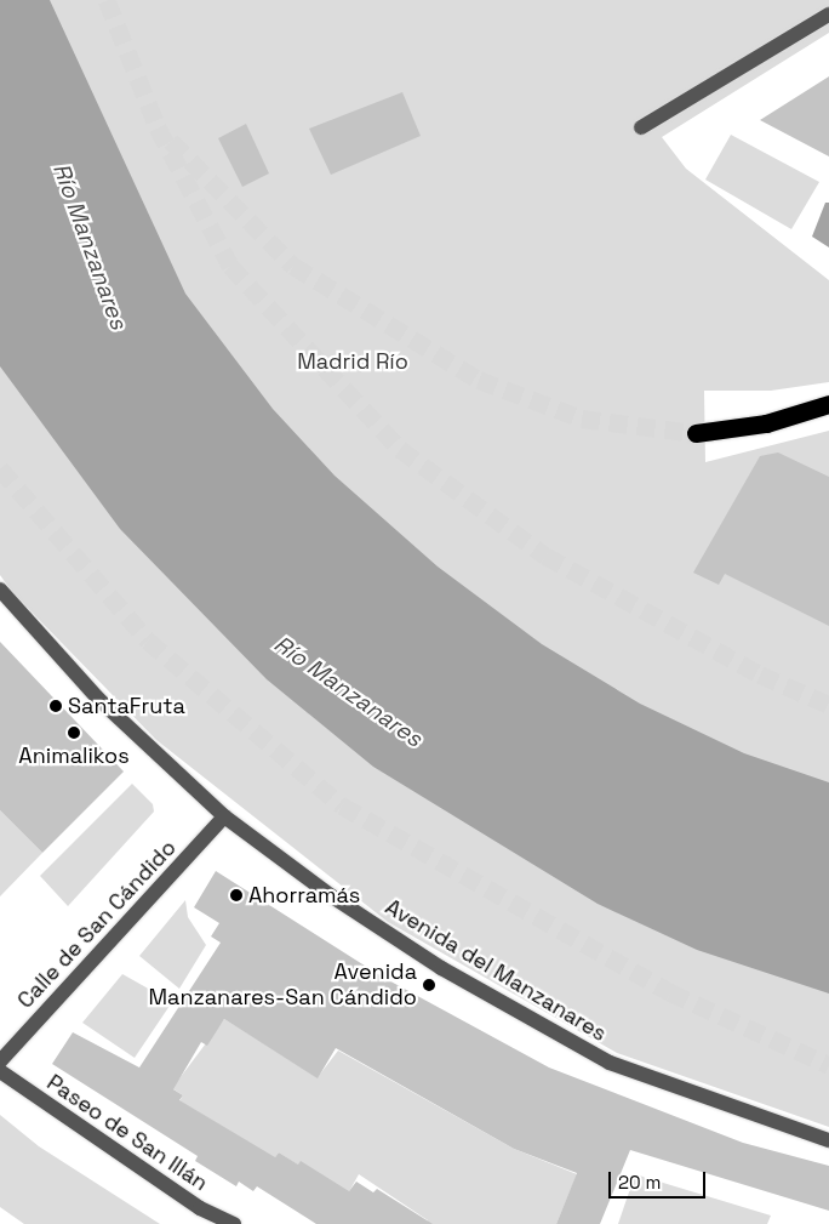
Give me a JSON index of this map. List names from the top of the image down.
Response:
{
  "streets": {
    "street": ["Calle de San Cándido", "Avenida del Manzanares", "Paseo de San Illán"]
  },
  "crossings": [
    ["Calle de San Cándido", "Avenida del Manzanares"]
  ],
  "water": ["Río Manzanares"],
  "parks": ["Madrid Río"],
  "places": [
    "SantaFruta",
    "Animalikos",
    "Ahorramás",
    "Avenida Manzanares-San Cándido"
  ],
  "scale_bar": "20 m"
}
